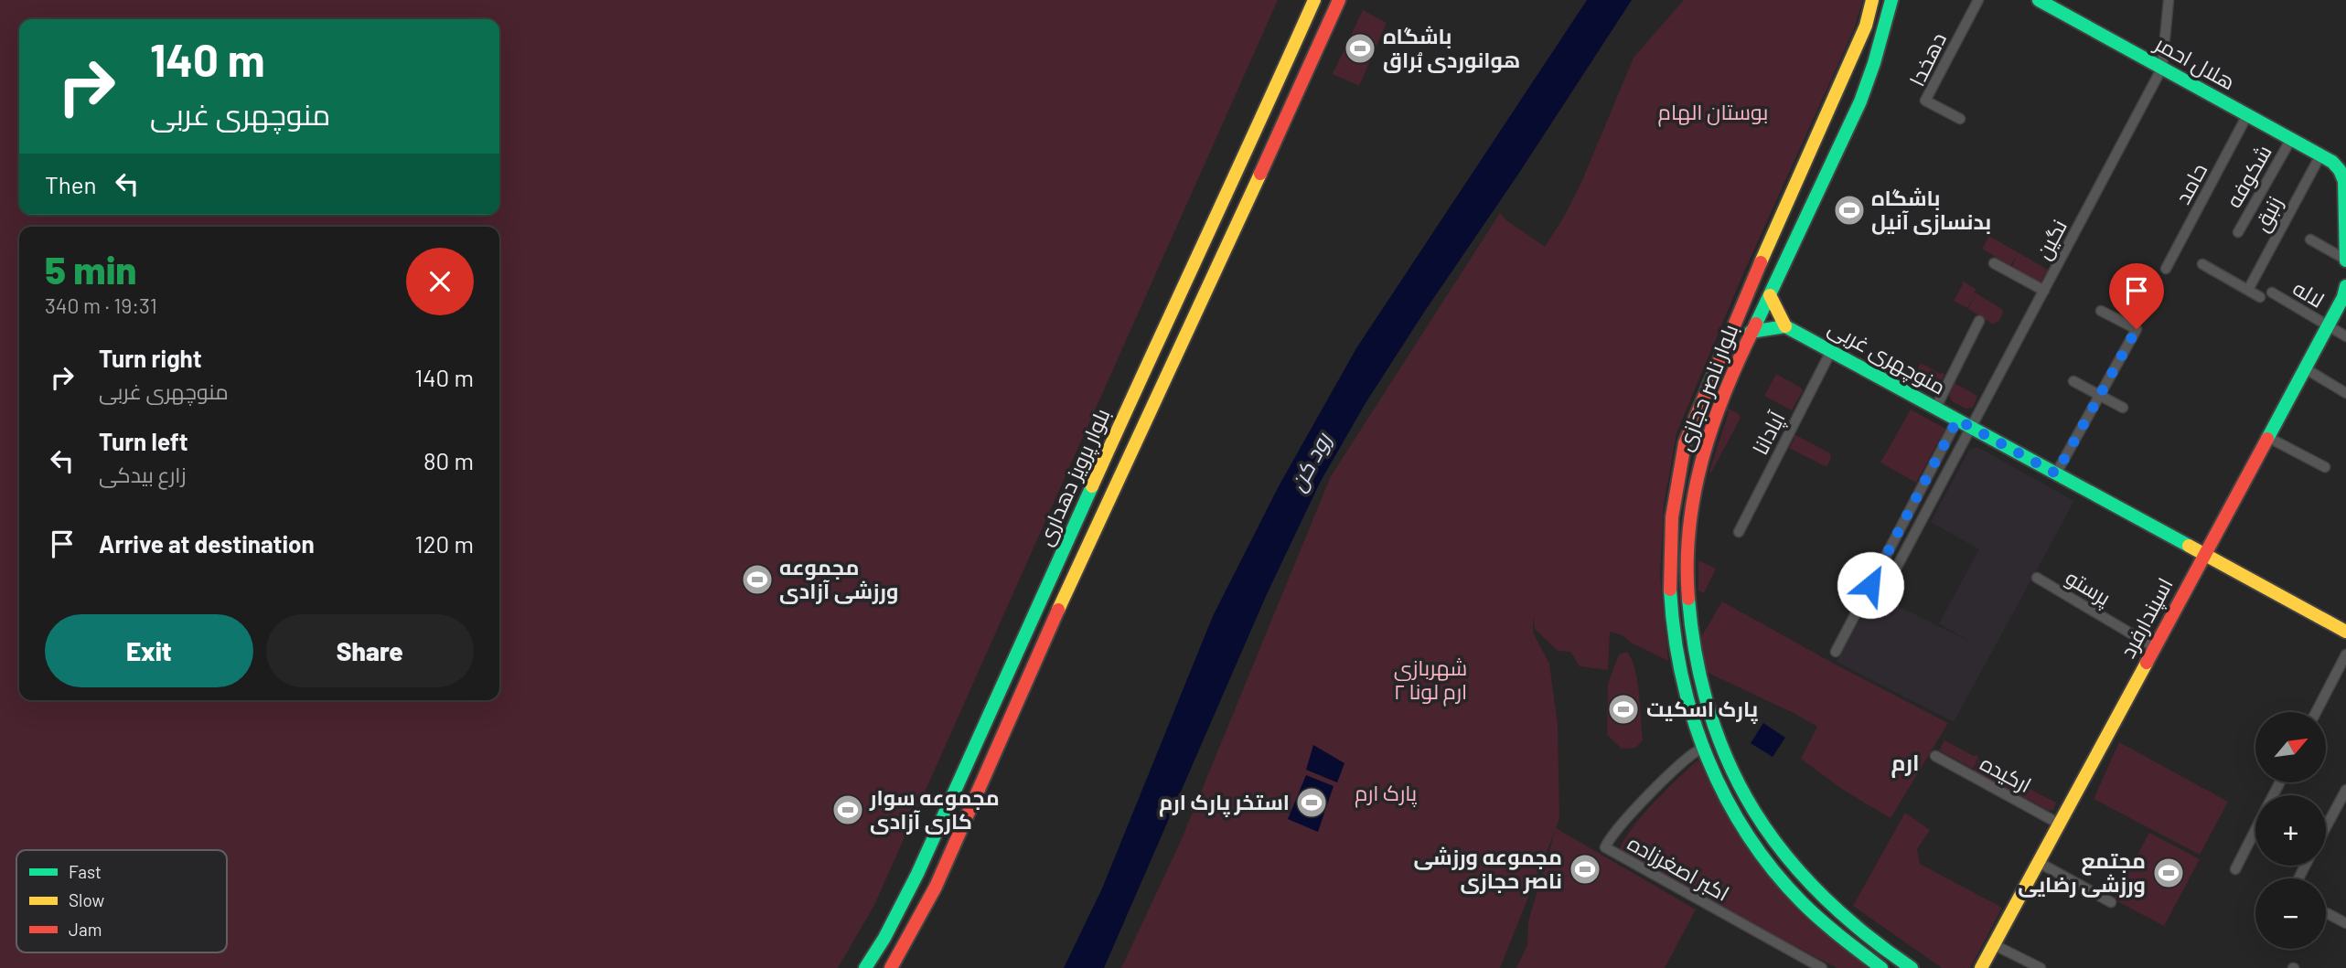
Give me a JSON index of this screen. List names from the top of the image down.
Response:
{
  "streets": {
    "main road": [
      "هلال احمر",
      "منوچهری غربی",
      "بلوار ناصر حجازی",
      "بلوار پرویز دهداری",
      "اسپندارفرد"
    ],
    "street": [
      "دهخدا",
      "شکوفه",
      "حامد",
      "زنبق",
      "نگین",
      "لاله",
      "آپادانا",
      "پرستو",
      "ارکیده",
      "اکبر اصغرزاده"
    ]
  },
  "crossings": [
    ["هلال احمر", "شکوفه"],
    ["هلال احمر", "حامد"],
    ["هلال احمر", "زنبق"],
    ["هلال احمر", "نگین"],
    ["نگین", "منوچهری غربی"],
    ["لاله", "اسپندارفرد"],
    ["منوچهری غربی", "آپادانا"],
    ["منوچهری غربی", "اسپندارفرد"],
    ["بلوار ناصر حجازی", "اکبر اصغرزاده"],
    ["پرستو", "اسپندارفرد"],
    ["اسپندارفرد", "ارکیده"]
  ],
  "districts": ["ارم"],
  "water": ["رود کن"],
  "parks": ["بوستان الهام", "شهربازی ارم لونا ۲", "پارک ارم"],
  "places": {
    "sports": [
      "باشگاه هوانوردی بُراق",
      "باشگاه بدنسازی آنیل",
      "مجموعه ورزشی آزادی",
      "پارک اسکیت",
      "استخر پارک ارم",
      "مجموعه سوار کاری آزادی",
      "مجموعه ورزشی ناصر حجازی",
      "مجتمع ورزشی رضایی"
    ]
  },
  "legend": ["Fast", "Slow", "Jam"],
  "north": "top right",
  "page": {
    "turn": ["140 m", "منوچهری غربی"],
    "then": "Then",
    "heading": ["5 min", "340 m · 19:31"],
    "list": [
      {
        "name": "Turn right",
        "note": "منوچهری غربی",
        "value": "140 m"
      },
      {
        "name": "Turn left",
        "note": "زارع بیدکی",
        "value": "80 m"
      },
      {
        "name": "Arrive at destination",
        "value": "120 m"
      }
    ],
    "buttons": ["Exit", "Share"],
    "map_buttons": ["+", "−"]
  }
}
